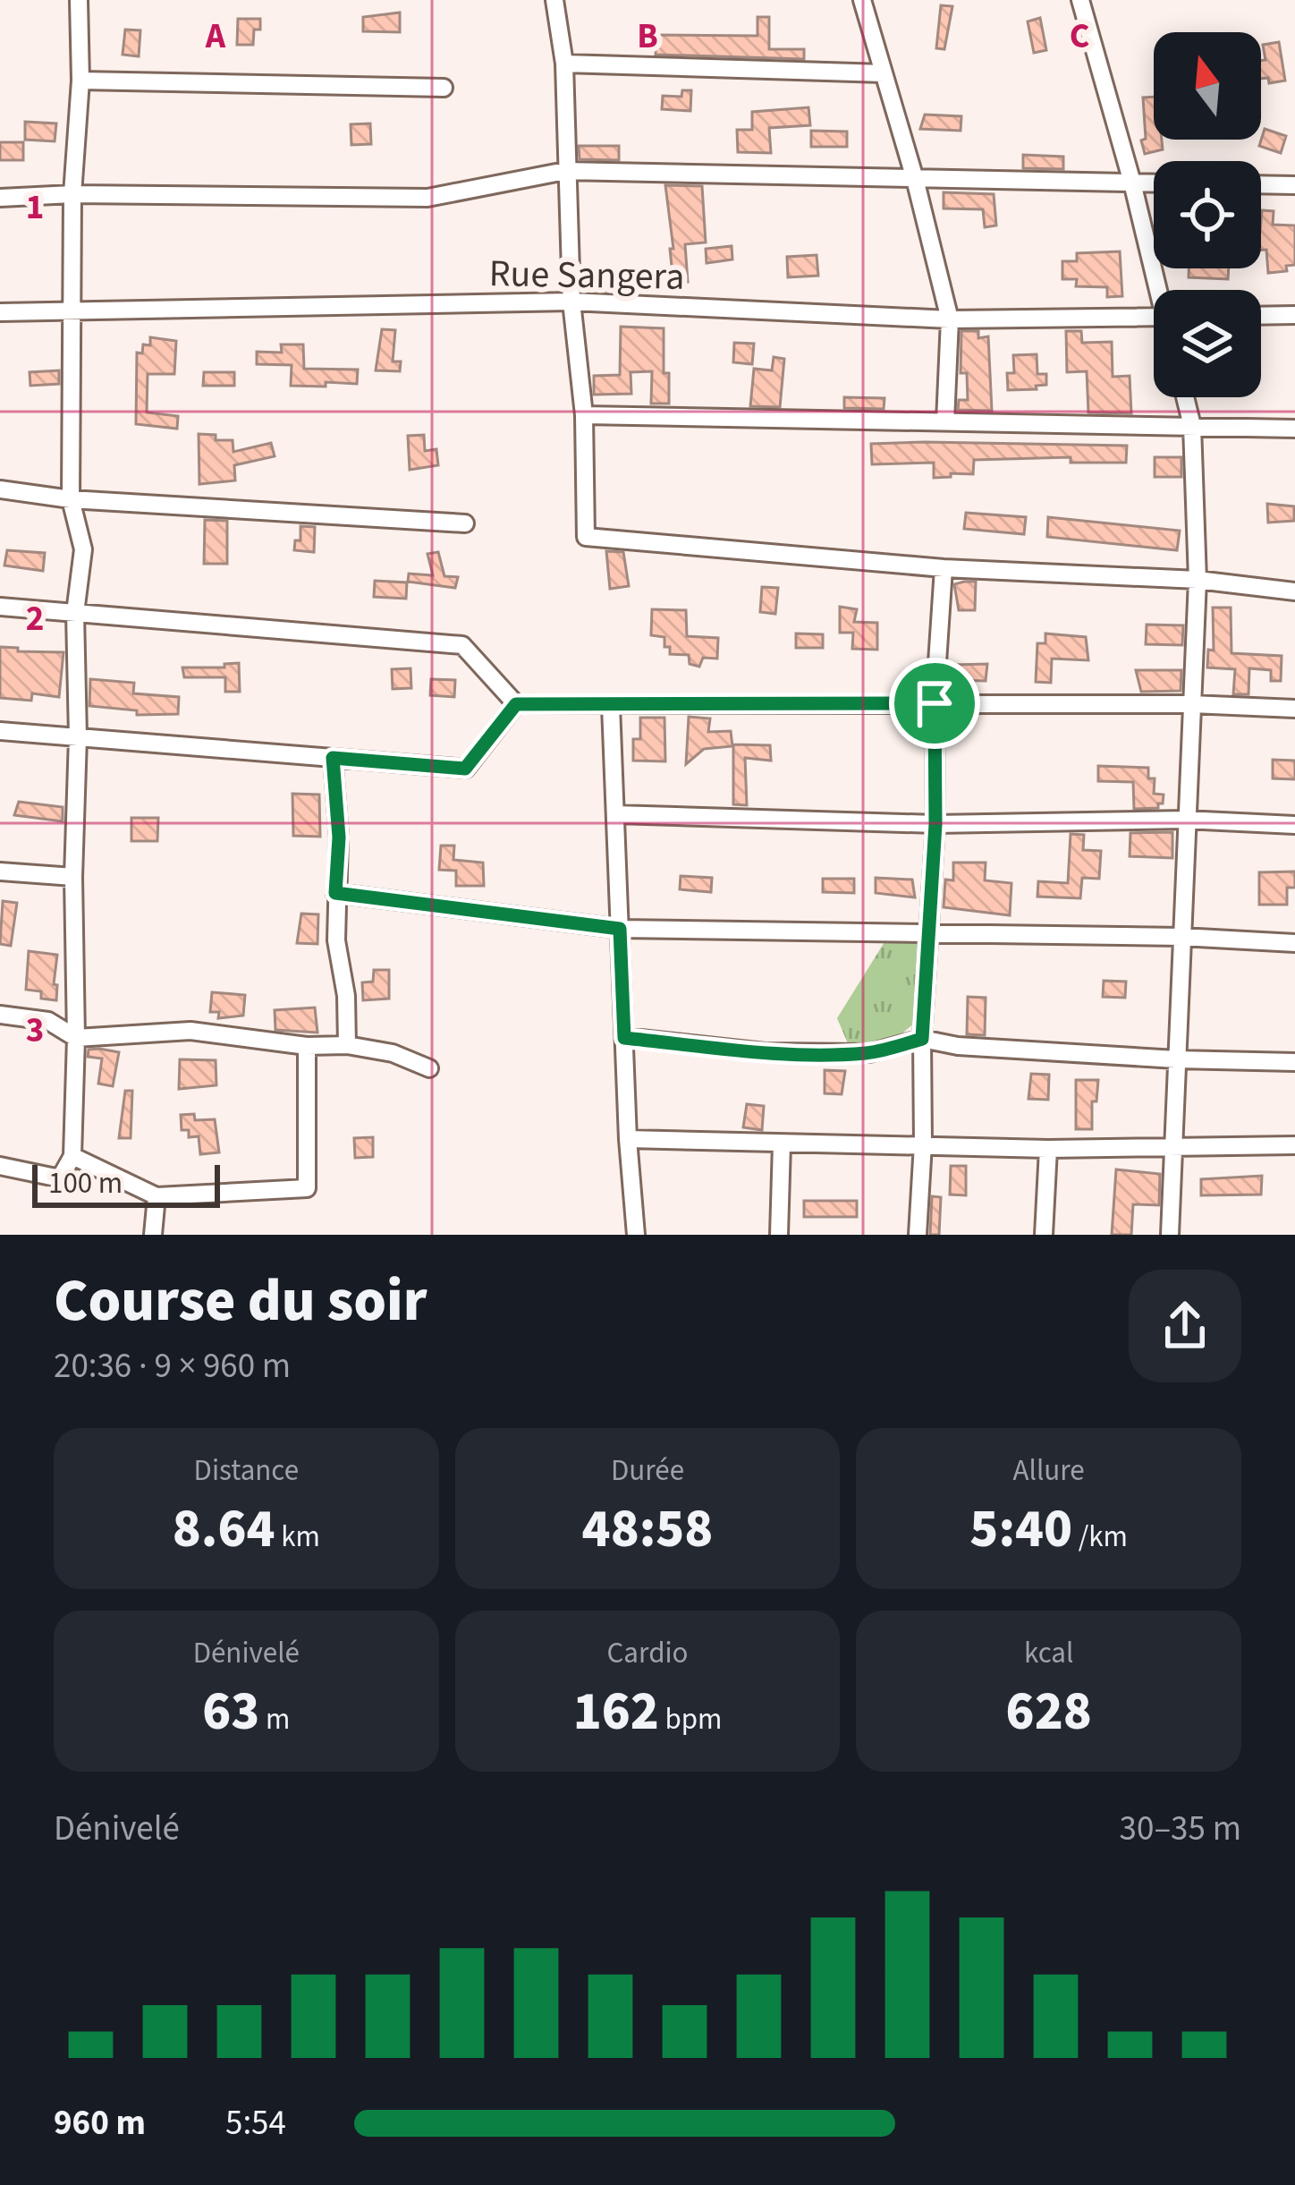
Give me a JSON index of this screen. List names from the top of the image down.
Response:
{
  "streets": {
    "street": ["Rue Sangera"]
  },
  "scale_bar": "100 m",
  "north": "top",
  "page": {
    "scale": "100 m",
    "heading": ["Course du soir", "20:36 · 9 × 960 m"],
    "stats": [
      ["Distance", "8.64 km"],
      ["Durée", "48:58"],
      ["Allure", "5:40 /km"],
      ["Dénivelé", "63 m"],
      ["Cardio", "162 bpm"],
      ["kcal", "628"]
    ],
    "chart": ["Dénivelé", "30–35 m"],
    "list": [
      {
        "name": "960 m",
        "note": "5:54"
      }
    ]
  },
  "grid": {
    "columns": ["A", "B", "C"],
    "rows": ["1", "2", "3"]
  }
}
